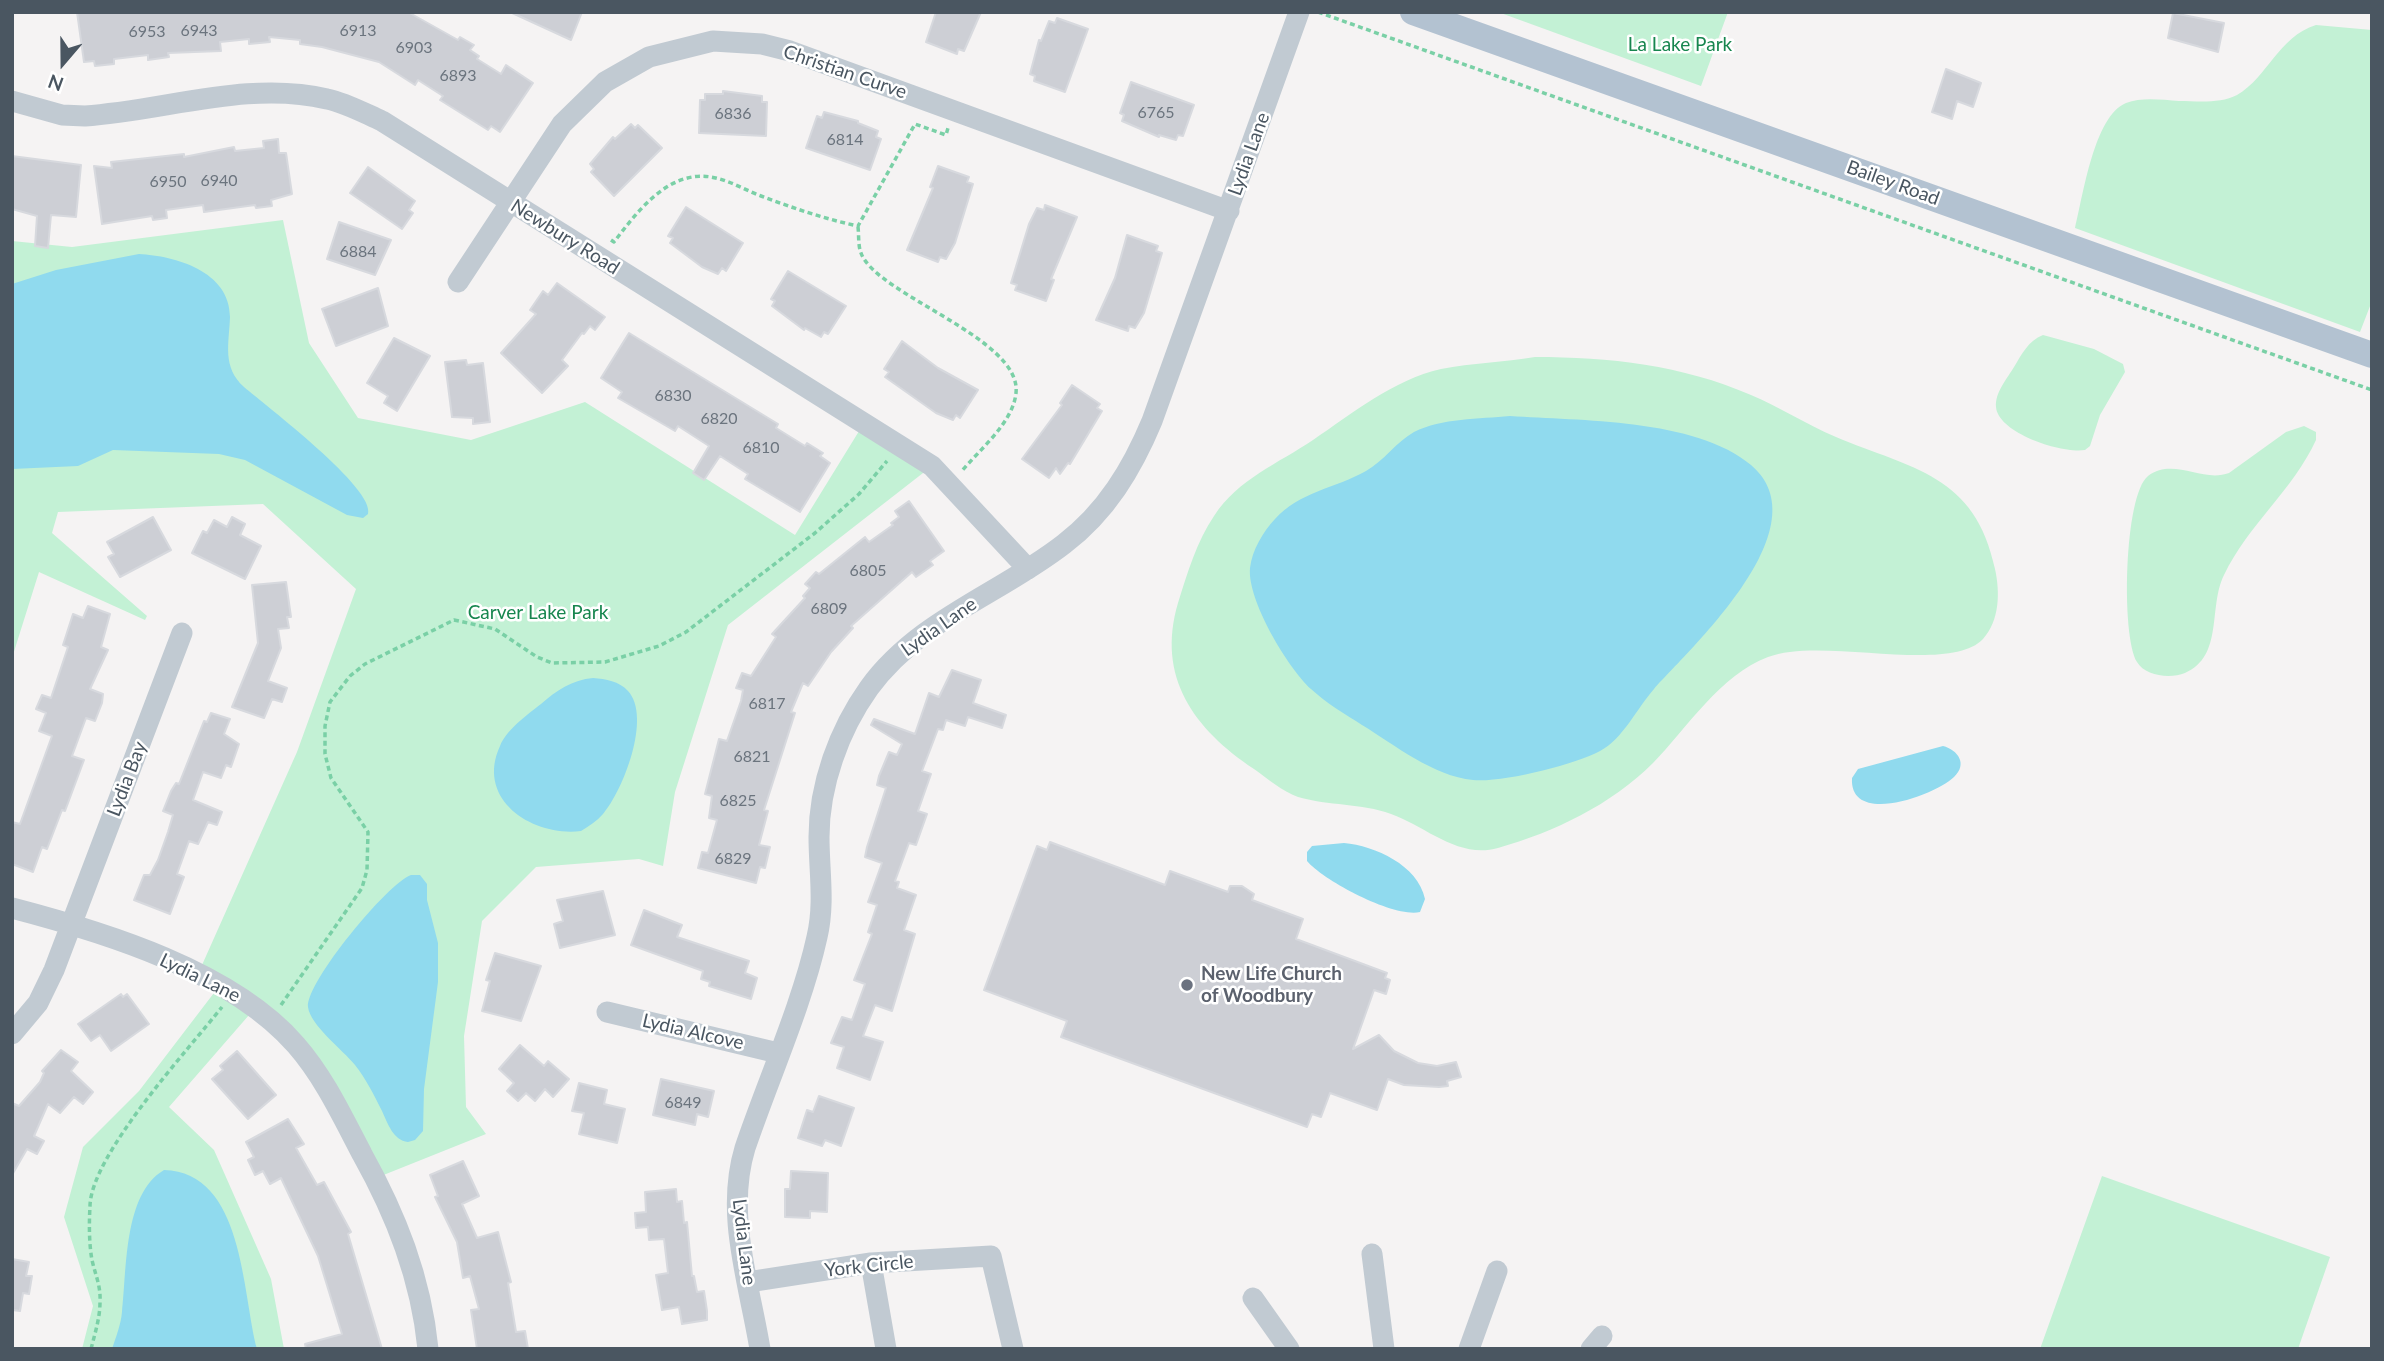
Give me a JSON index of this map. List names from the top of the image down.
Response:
{
  "streets": {
    "main road": ["Bailey Road"],
    "street": [
      "Christian Curve",
      "Lydia Lane",
      "Newbury Road",
      "Lydia Bay",
      "Lydia Alcove",
      "York Circle"
    ]
  },
  "crossings": [
    ["Christian Curve", "Lydia Lane"],
    ["Christian Curve", "Newbury Road"],
    ["Lydia Lane", "Newbury Road"],
    ["Lydia Lane", "Lydia Bay"],
    ["Lydia Lane", "Lydia Alcove"],
    ["Lydia Lane", "York Circle"]
  ],
  "parks": ["La Lake Park", "Carver Lake Park"],
  "places": ["New Life Church of Woodbury"],
  "house_numbers": [
    "6943",
    "6913",
    "6953",
    "6903",
    "6893",
    "6765",
    "6836",
    "6814",
    "6940",
    "6950",
    "6884",
    "6830",
    "6820",
    "6810",
    "6805",
    "6809",
    "6817",
    "6821",
    "6825",
    "6829",
    "6849"
  ],
  "north": "bottom"
}
